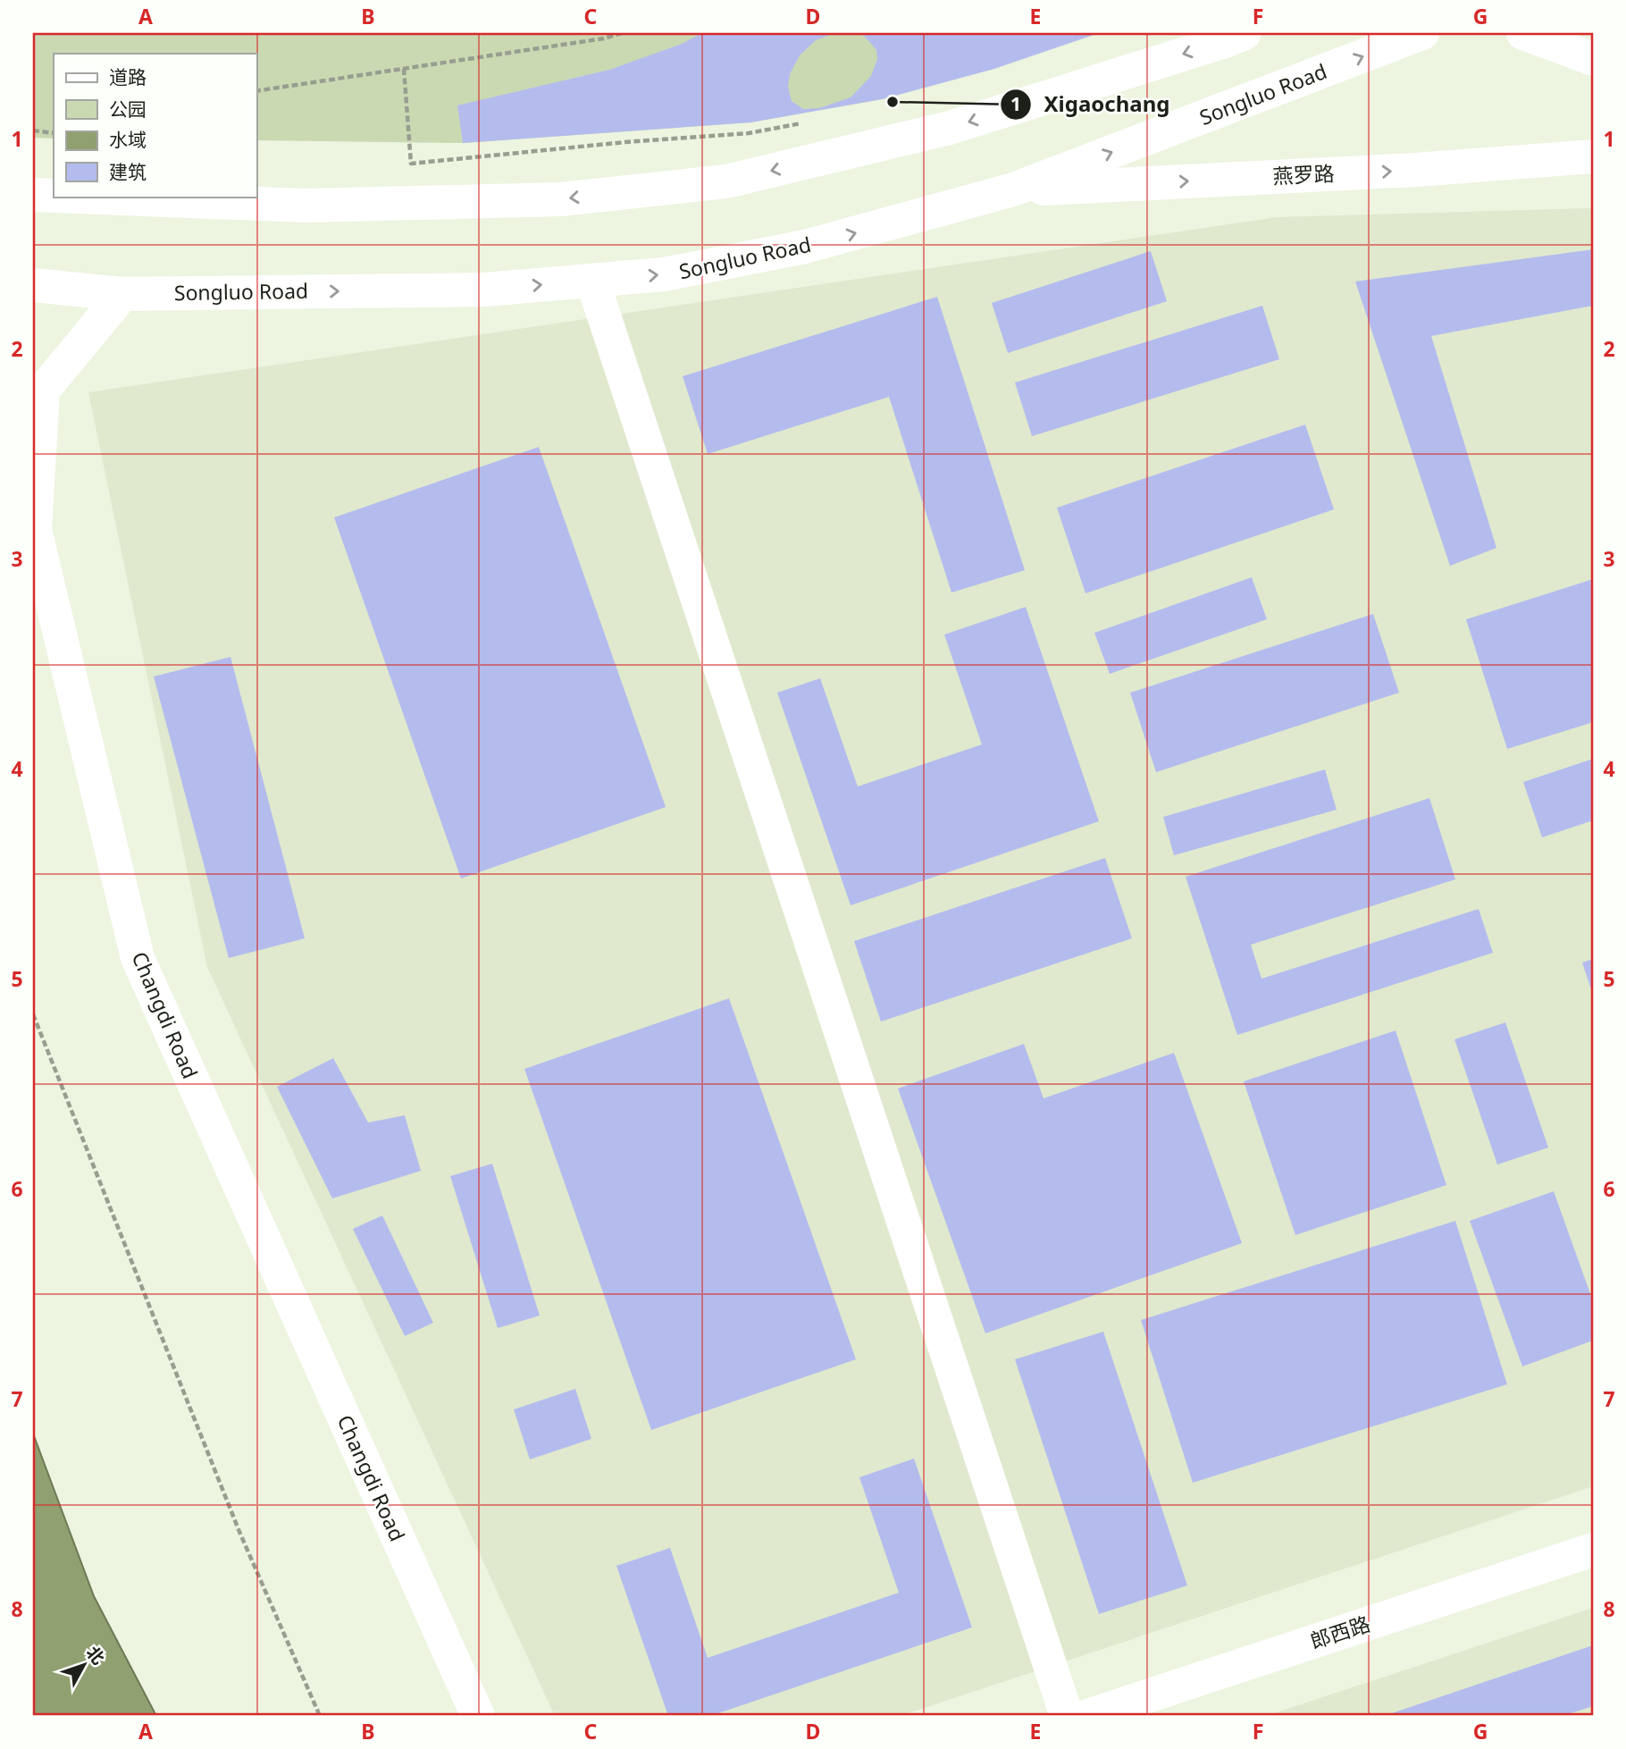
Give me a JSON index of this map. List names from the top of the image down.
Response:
{
  "streets": {
    "street": [
      "Songluo Road",
      "燕罗路",
      "Changdi Road",
      "郎西路"
    ]
  },
  "crossings": [
    ["Songluo Road", "燕罗路"],
    ["Songluo Road", "Changdi Road"]
  ],
  "places": ["Xigaochang"],
  "legend": [
    "道路",
    "公园",
    "水域",
    "建筑"
  ],
  "north": "top right",
  "grid": {
    "columns": [
      "A",
      "B",
      "C",
      "D",
      "E",
      "F",
      "G"
    ],
    "rows": [
      "1",
      "2",
      "3",
      "4",
      "5",
      "6",
      "7",
      "8"
    ]
  }
}
